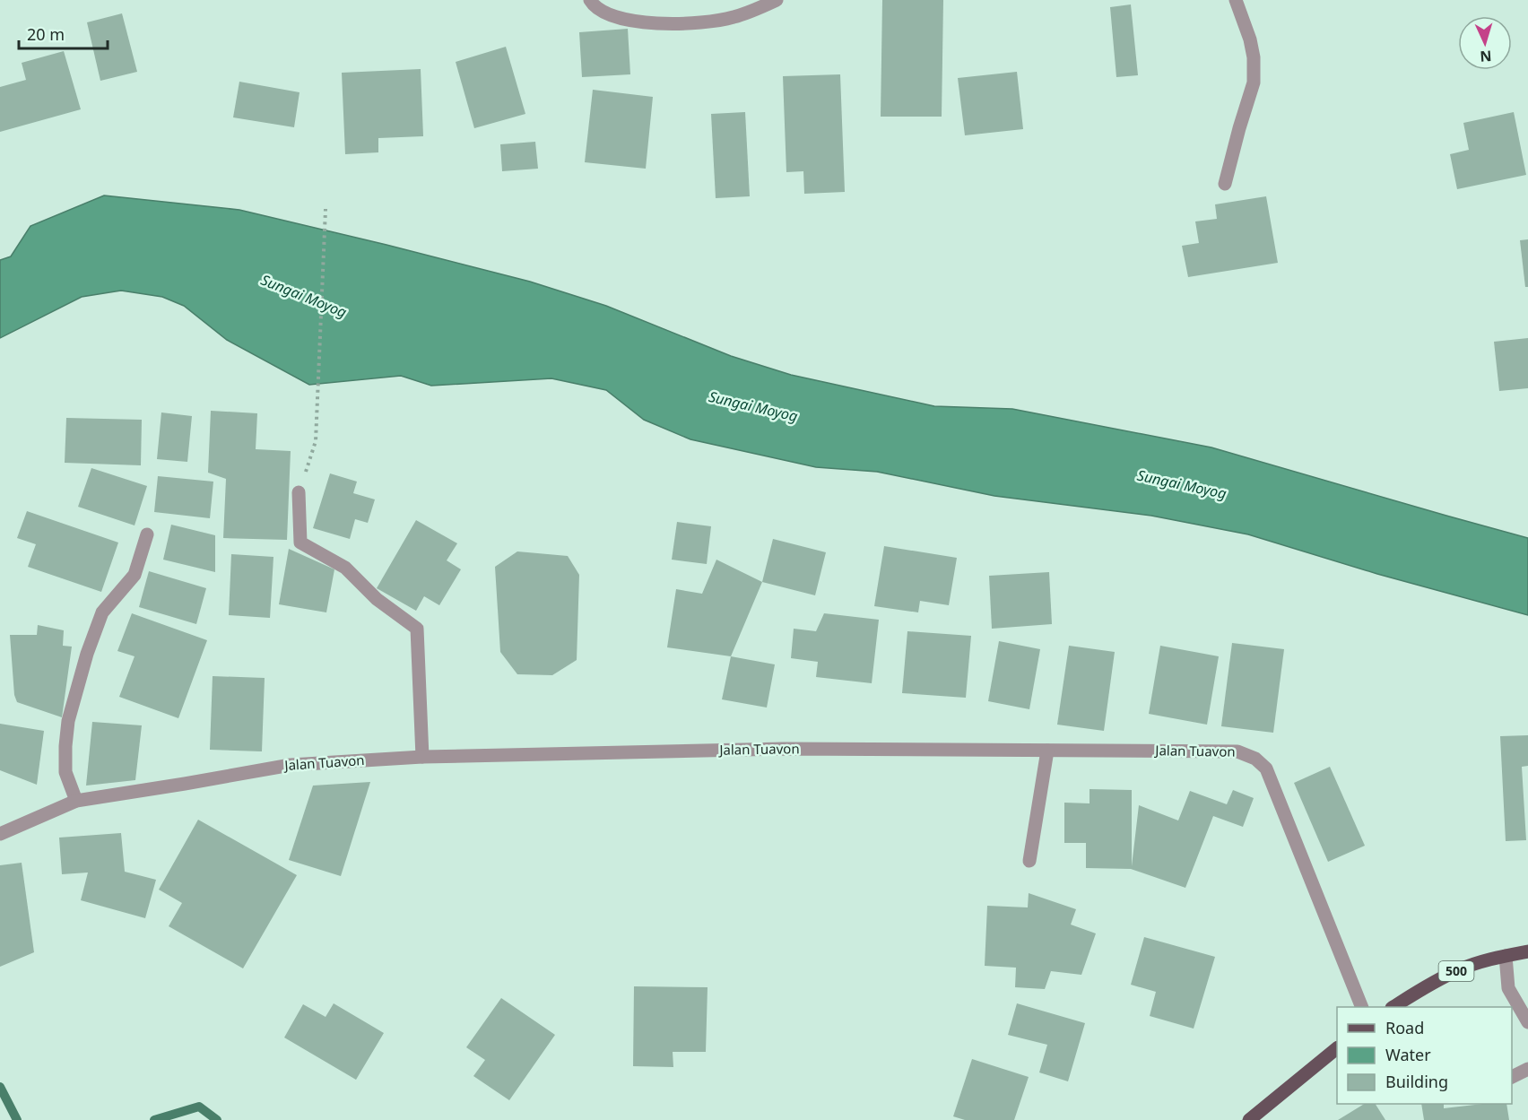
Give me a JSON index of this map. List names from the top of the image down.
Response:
{
  "streets": {
    "main road": ["500"],
    "street": ["Jalan Tuavon"]
  },
  "water": ["Sungai Moyog"],
  "legend": ["Road", "Water", "Building"],
  "scale_bar": "20 m",
  "north": "bottom"
}
